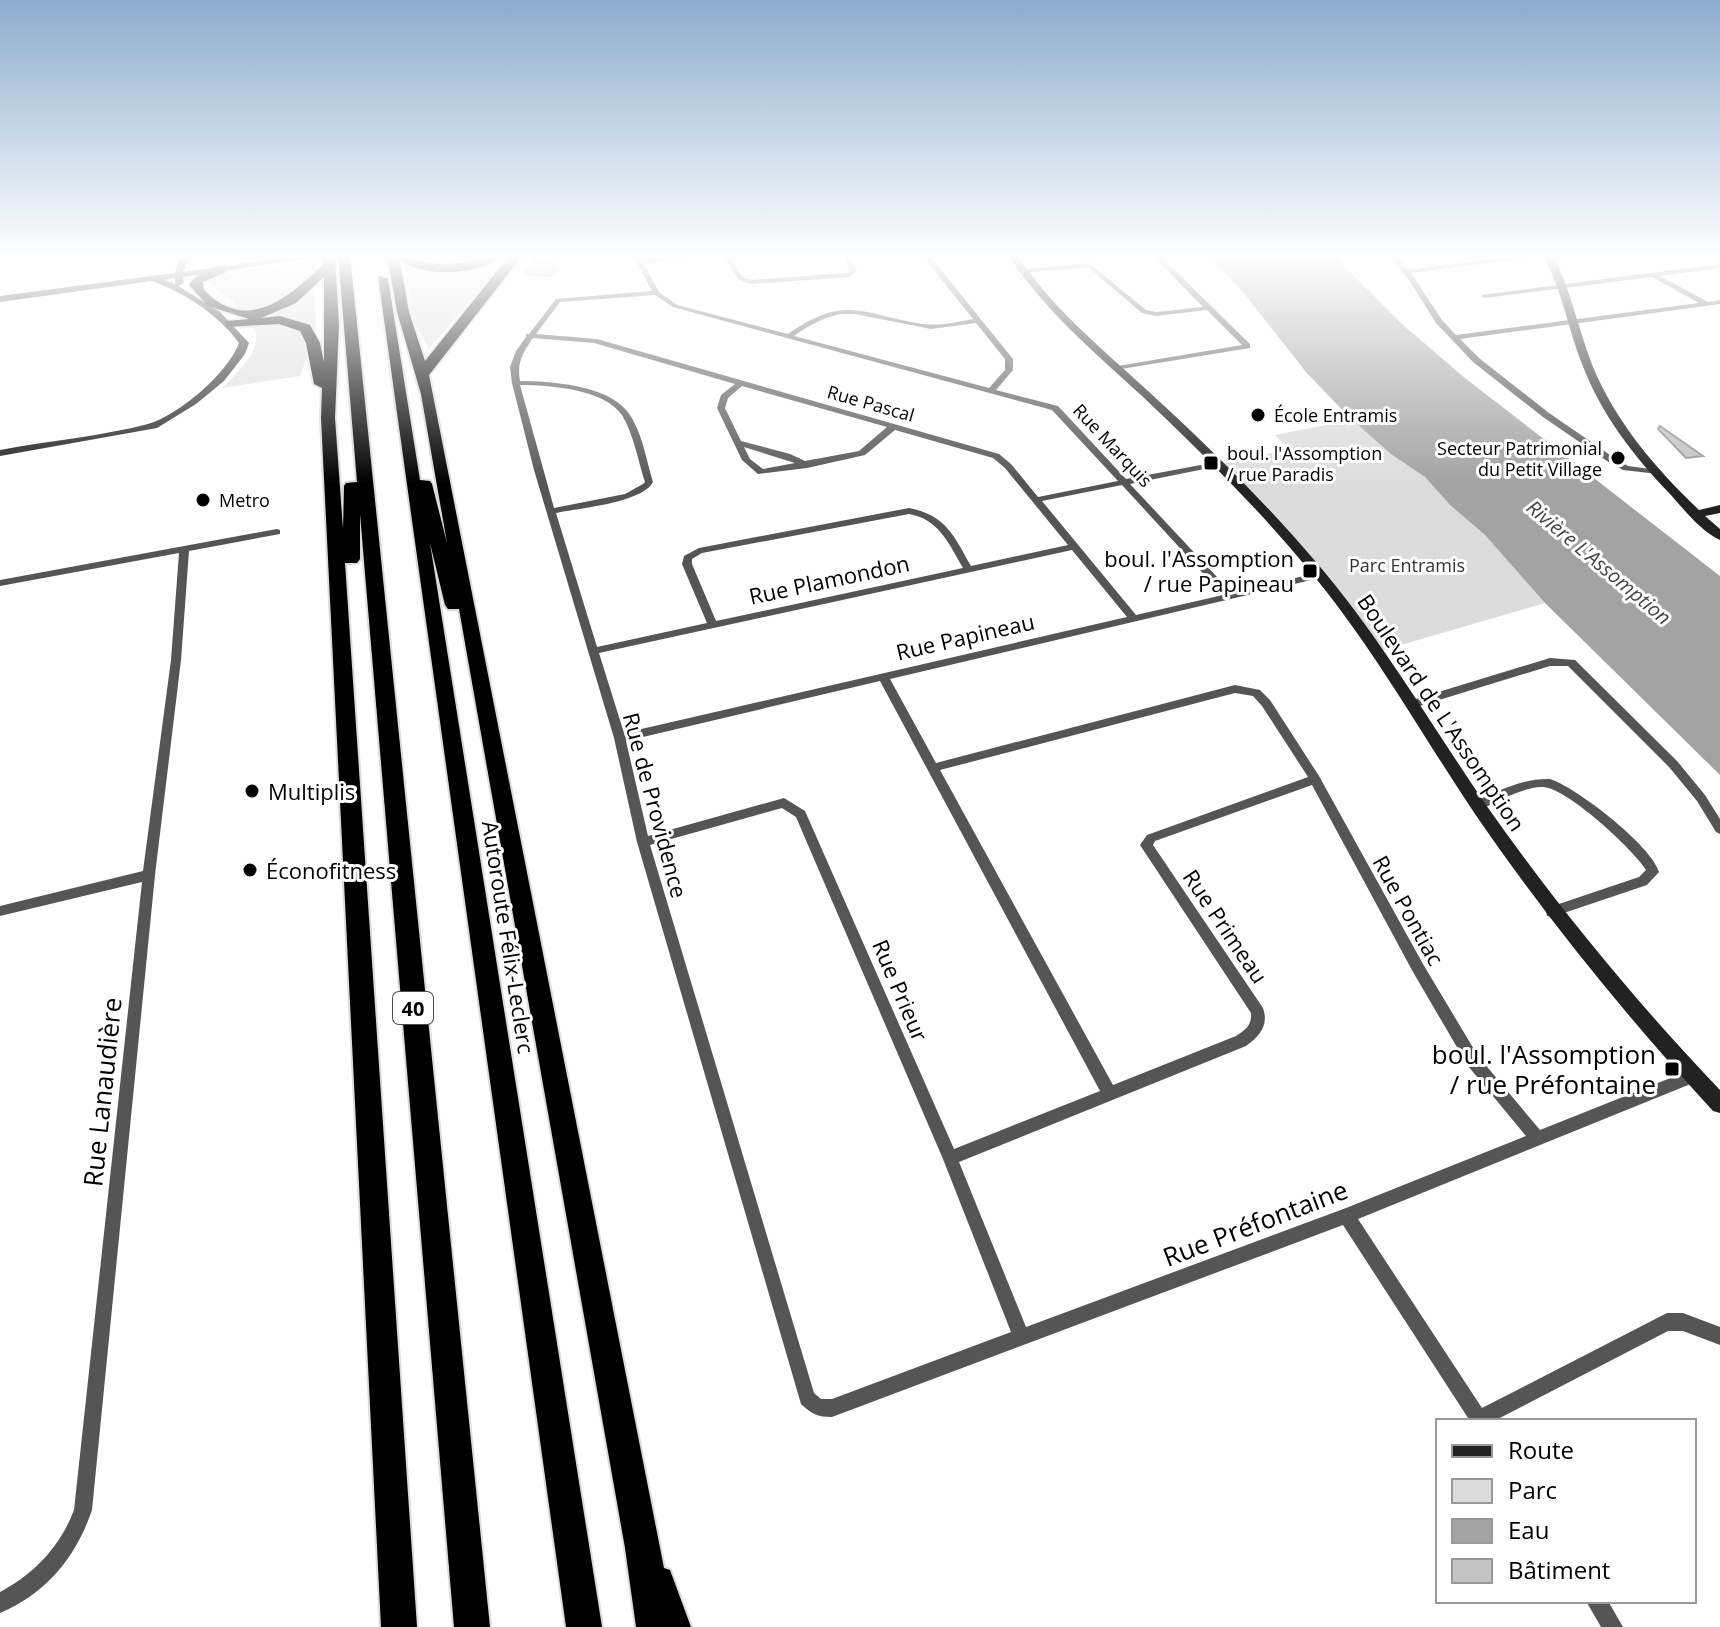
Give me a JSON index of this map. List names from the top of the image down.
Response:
{
  "streets": {
    "highway": ["Autoroute Félix-Leclerc", "40"],
    "street": [
      "Rue Pascal",
      "Rue Marquis",
      "Rue Plamondon",
      "Rue Papineau",
      "Boulevard de L'Assomption",
      "Rue de Providence",
      "Rue Pontiac",
      "Rue Primeau",
      "Rue Prieur",
      "Rue Lanaudière",
      "Rue Préfontaine"
    ]
  },
  "crossings": [
    ["Rue Pascal", "Rue Plamondon"],
    ["Rue Pascal", "Rue Papineau"],
    ["Rue Pascal", "Rue de Providence"],
    ["Rue Marquis", "Rue Papineau"],
    ["Rue Plamondon", "Rue de Providence"],
    ["Rue Papineau", "Boulevard de L'Assomption"],
    ["Rue Papineau", "Rue de Providence"],
    ["Boulevard de L'Assomption", "Rue Préfontaine"],
    ["Rue de Providence", "Rue Prieur"],
    ["Rue de Providence", "Rue Préfontaine"],
    ["Rue Pontiac", "Rue Primeau"],
    ["Rue Pontiac", "Rue Préfontaine"],
    ["Rue Primeau", "Rue Prieur"],
    ["Rue Prieur", "Rue Préfontaine"]
  ],
  "water": ["Rivière L'Assomption"],
  "parks": ["Parc Entramis"],
  "places": {
    "other": [
      "École Entramis",
      "Secteur Patrimonial du Petit Village",
      "Metro",
      "Multiplis",
      "Éconofitness"
    ],
    "transit": ["boul. l'Assomption / rue Paradis", "boul. l'Assomption / rue Papineau", "boul. l'Assomption / rue Préfontaine"]
  },
  "legend": [
    "Route",
    "Parc",
    "Eau",
    "Bâtiment"
  ]
}
